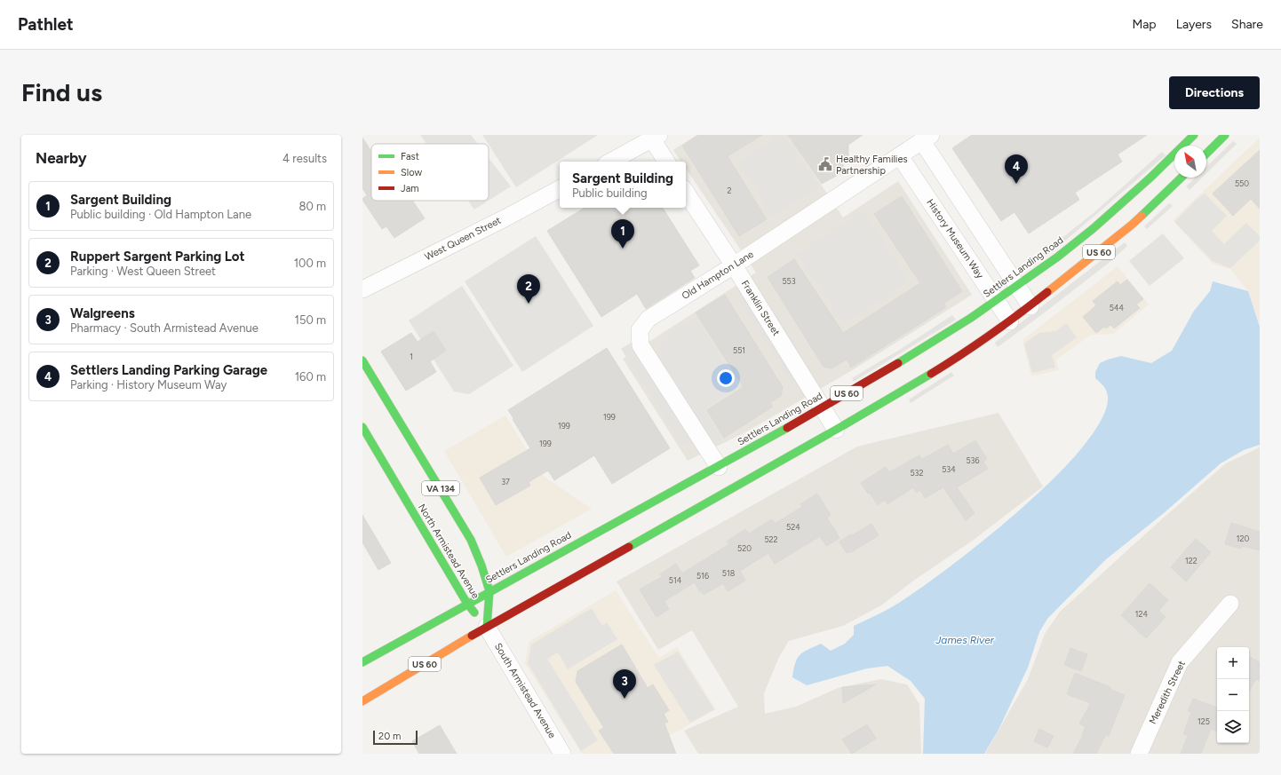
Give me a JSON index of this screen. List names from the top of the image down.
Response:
{
  "streets": {
    "main road": [
      "US 60",
      "Settlers Landing Road",
      "VA 134",
      "North Armistead Avenue"
    ],
    "street": [
      "West Queen Street",
      "History Museum Way",
      "Old Hampton Lane",
      "Franklin Street",
      "South Armistead Avenue",
      "Meredith Street"
    ]
  },
  "crossings": [
    ["History Museum Way", "US 60"],
    ["History Museum Way", "Settlers Landing Road"],
    ["History Museum Way", "Old Hampton Lane"],
    ["US 60", "Franklin Street"],
    ["US 60", "North Armistead Avenue"],
    ["US 60", "South Armistead Avenue"],
    ["Settlers Landing Road", "Old Hampton Lane"],
    ["Settlers Landing Road", "Franklin Street"],
    ["Settlers Landing Road", "North Armistead Avenue"],
    ["Old Hampton Lane", "Franklin Street"],
    ["North Armistead Avenue", "South Armistead Avenue"]
  ],
  "water": ["James River"],
  "places": {
    "public building": ["Healthy Families Partnership"]
  },
  "house_numbers": [
    "550",
    "2",
    "553",
    "544",
    "551",
    "1",
    "199",
    "199",
    "199",
    "536",
    "534",
    "532",
    "37",
    "524",
    "120",
    "522",
    "520",
    "122",
    "518",
    "516",
    "514",
    "124",
    "125"
  ],
  "legend": ["Fast", "Slow", "Jam"],
  "scale_bar": "20 m",
  "north": "top left",
  "page": {
    "header": "Pathlet",
    "nav": ["Map", "Layers", "Share"],
    "buttons": "Directions",
    "title": "Find us",
    "heading": ["Nearby", "4 results"],
    "pins": [
      "4",
      "1",
      "2",
      "3"
    ],
    "popup": ["Sargent Building", "Public building"],
    "list": [
      {
        "mark": "1",
        "name": "Sargent Building",
        "note": "Public building · Old Hampton Lane",
        "value": "80 m"
      },
      {
        "mark": "2",
        "name": "Ruppert Sargent Parking Lot",
        "note": "Parking · West Queen Street",
        "value": "100 m"
      },
      {
        "mark": "3",
        "name": "Walgreens",
        "note": "Pharmacy · South Armistead Avenue",
        "value": "150 m"
      },
      {
        "mark": "4",
        "name": "Settlers Landing Parking Garage",
        "note": "Parking · History Museum Way",
        "value": "160 m"
      }
    ],
    "map_buttons": ["+", "−"],
    "scale": "20 m"
  }
}
